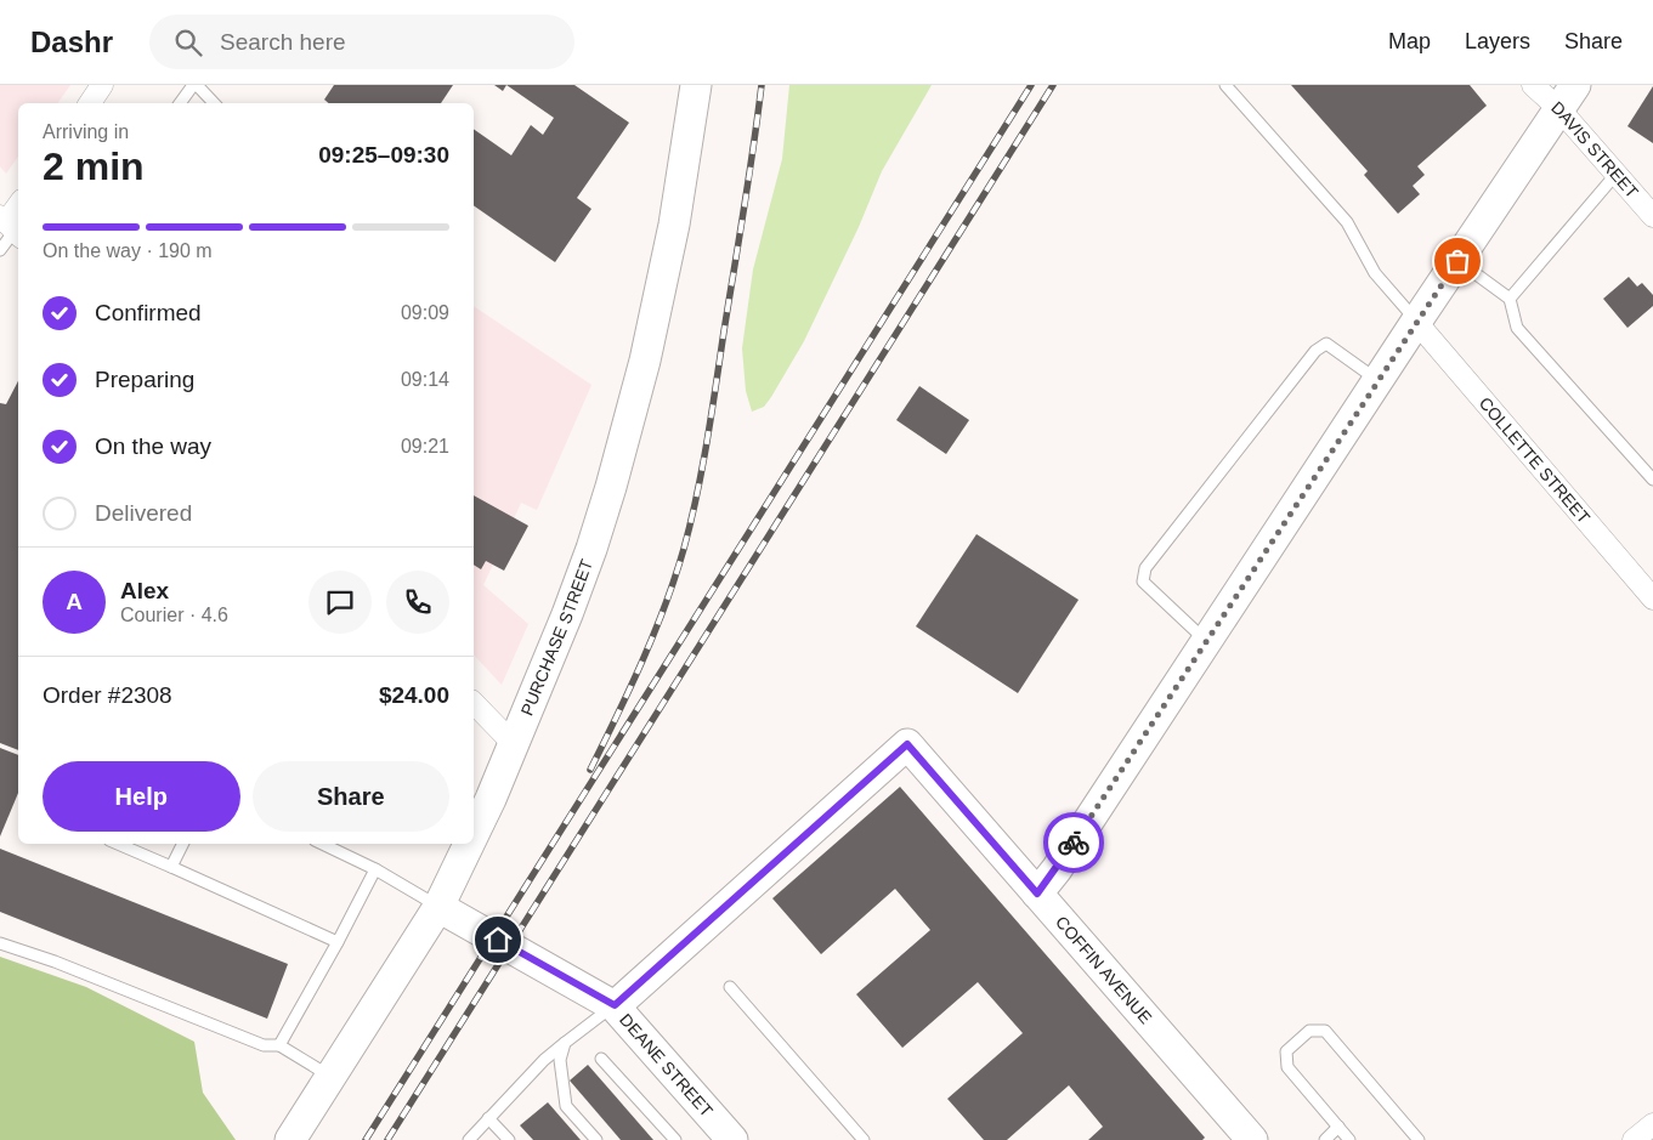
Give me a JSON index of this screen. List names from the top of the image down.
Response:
{
  "streets": {
    "main road": ["PURCHASE STREET", "COFFIN AVENUE", "DEANE STREET"],
    "street": ["DAVIS STREET", "COLLETTE STREET"]
  },
  "crossings": [
    ["PURCHASE STREET", "DEANE STREET"],
    ["COFFIN AVENUE", "DEANE STREET"]
  ],
  "page": {
    "header": "Dashr",
    "search": "Search here",
    "nav": ["Map", "Layers", "Share"],
    "heading": ["2 min", "Arriving in", "09:25–09:30"],
    "panel": [
      "Alex",
      "Courier · 4.6",
      "Order #2308",
      "$24.00"
    ],
    "bar": "On the way · 190 m",
    "list": [
      ["Confirmed", "09:09"],
      ["Preparing", "09:14"],
      ["On the way", "09:21"],
      "Delivered"
    ],
    "round": "A",
    "buttons": ["Help", "Share"]
  }
}
